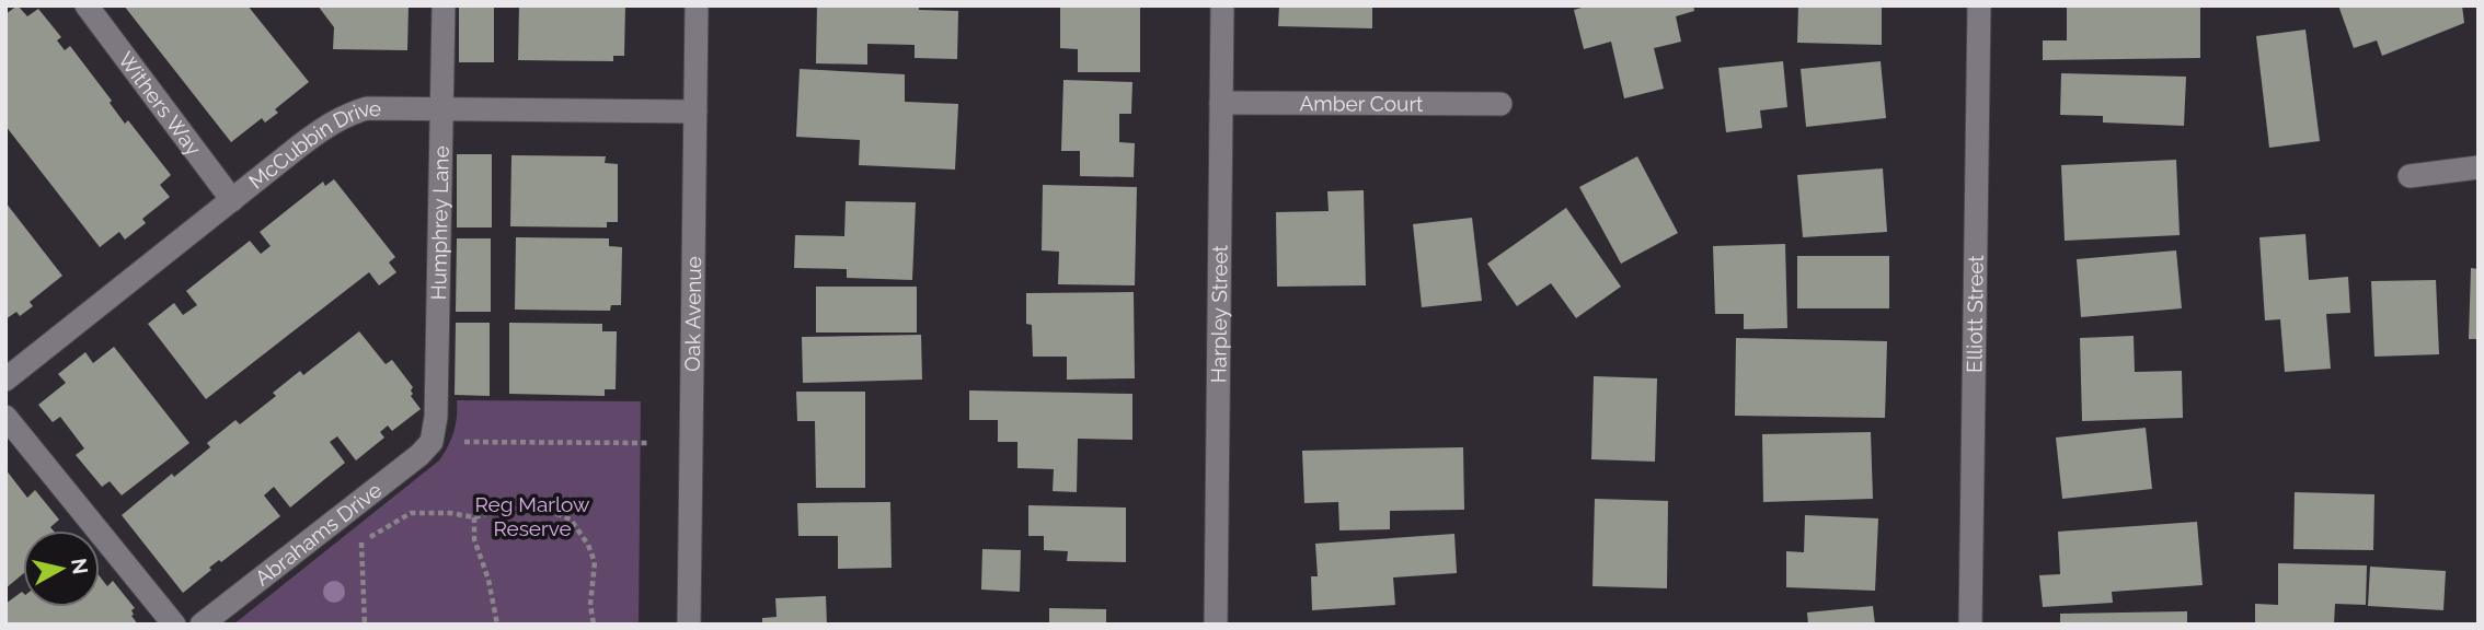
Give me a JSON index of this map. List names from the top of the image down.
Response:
{
  "streets": {
    "street": [
      "Withers Way",
      "Amber Court",
      "McCubbin Drive",
      "Humphrey Lane",
      "Oak Avenue",
      "Harpley Street",
      "Elliott Street",
      "Abrahams Drive"
    ]
  },
  "crossings": [
    ["Withers Way", "McCubbin Drive"],
    ["Amber Court", "Harpley Street"],
    ["McCubbin Drive", "Humphrey Lane"],
    ["McCubbin Drive", "Oak Avenue"],
    ["Humphrey Lane", "Abrahams Drive"]
  ],
  "parks": ["Reg Marlow Reserve"],
  "north": "right"
}
